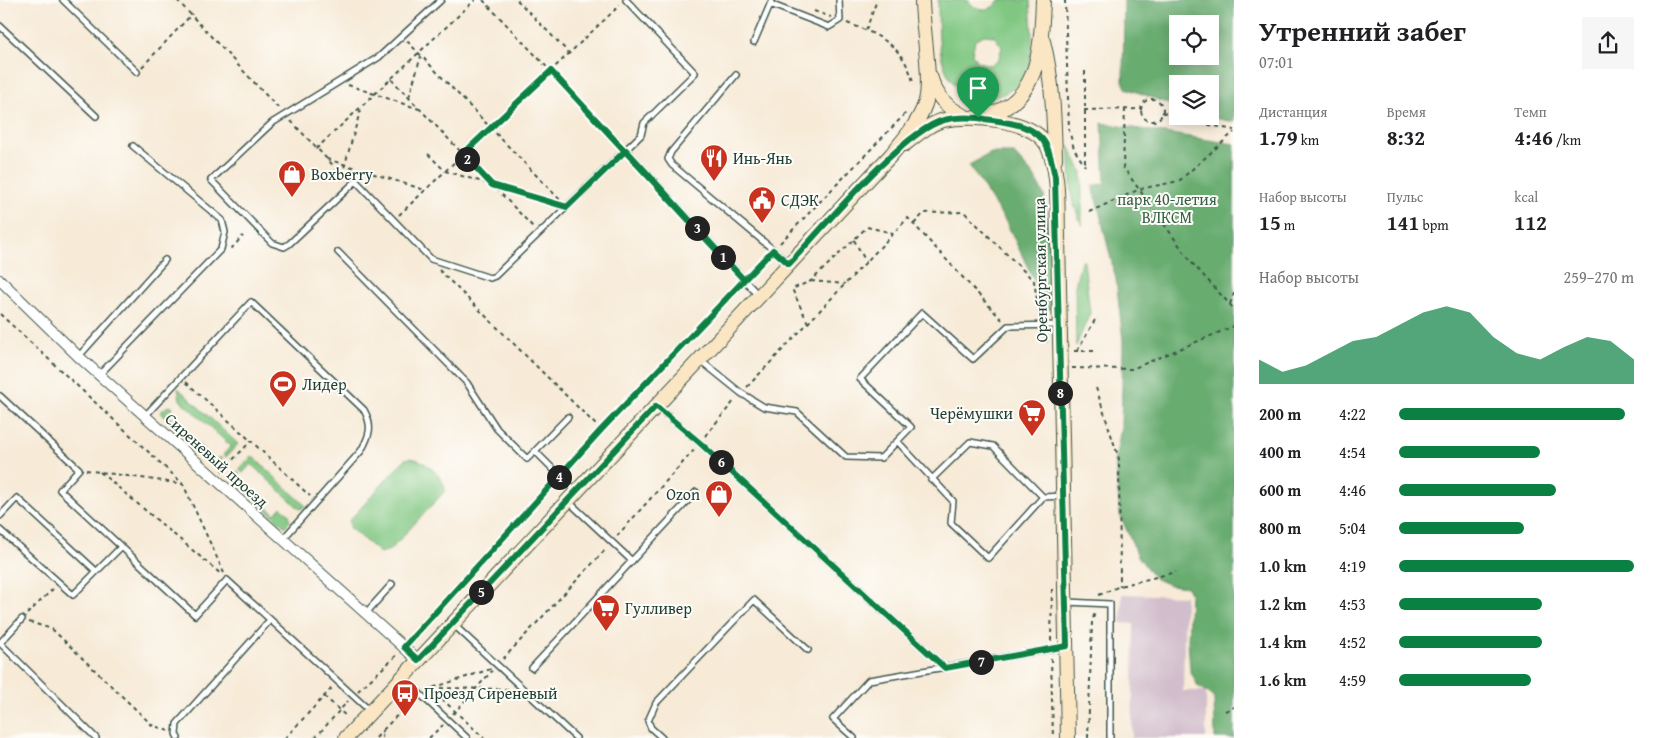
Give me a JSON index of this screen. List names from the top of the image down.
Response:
{
  "streets": {
    "main road": ["Оренбургская улица"],
    "street": ["Сиреневый проезд"]
  },
  "parks": ["парк 40-летия ВЛКСМ"],
  "places": {
    "restaurant": ["Инь-Янь"],
    "shop": ["Boxberry", "Ozon"],
    "public building": ["СДЭК"],
    "sports": ["Лидер"],
    "supermarket": ["Черёмушки", "Гулливер"],
    "bus stop": ["Проезд Сиреневый"]
  },
  "page": {
    "heading": ["Утренний забег", "07:01"],
    "stats": [
      ["Дистанция", "1.79 km"],
      ["Время", "8:32"],
      ["Темп", "4:46 /km"],
      ["Набор высоты", "15 m"],
      ["Пульс", "141 bpm"],
      ["kcal", "112"]
    ],
    "pins": [
      "2",
      "3",
      "1",
      "8",
      "6",
      "4",
      "5",
      "7"
    ],
    "chart": ["Набор высоты", "259–270 m"],
    "list": [
      {
        "name": "200 m",
        "note": "4:22"
      },
      {
        "name": "400 m",
        "note": "4:54"
      },
      {
        "name": "600 m",
        "note": "4:46"
      },
      {
        "name": "800 m",
        "note": "5:04"
      },
      {
        "name": "1.0 km",
        "note": "4:19"
      },
      {
        "name": "1.2 km",
        "note": "4:53"
      },
      {
        "name": "1.4 km",
        "note": "4:52"
      },
      {
        "name": "1.6 km",
        "note": "4:59"
      }
    ]
  }
}
